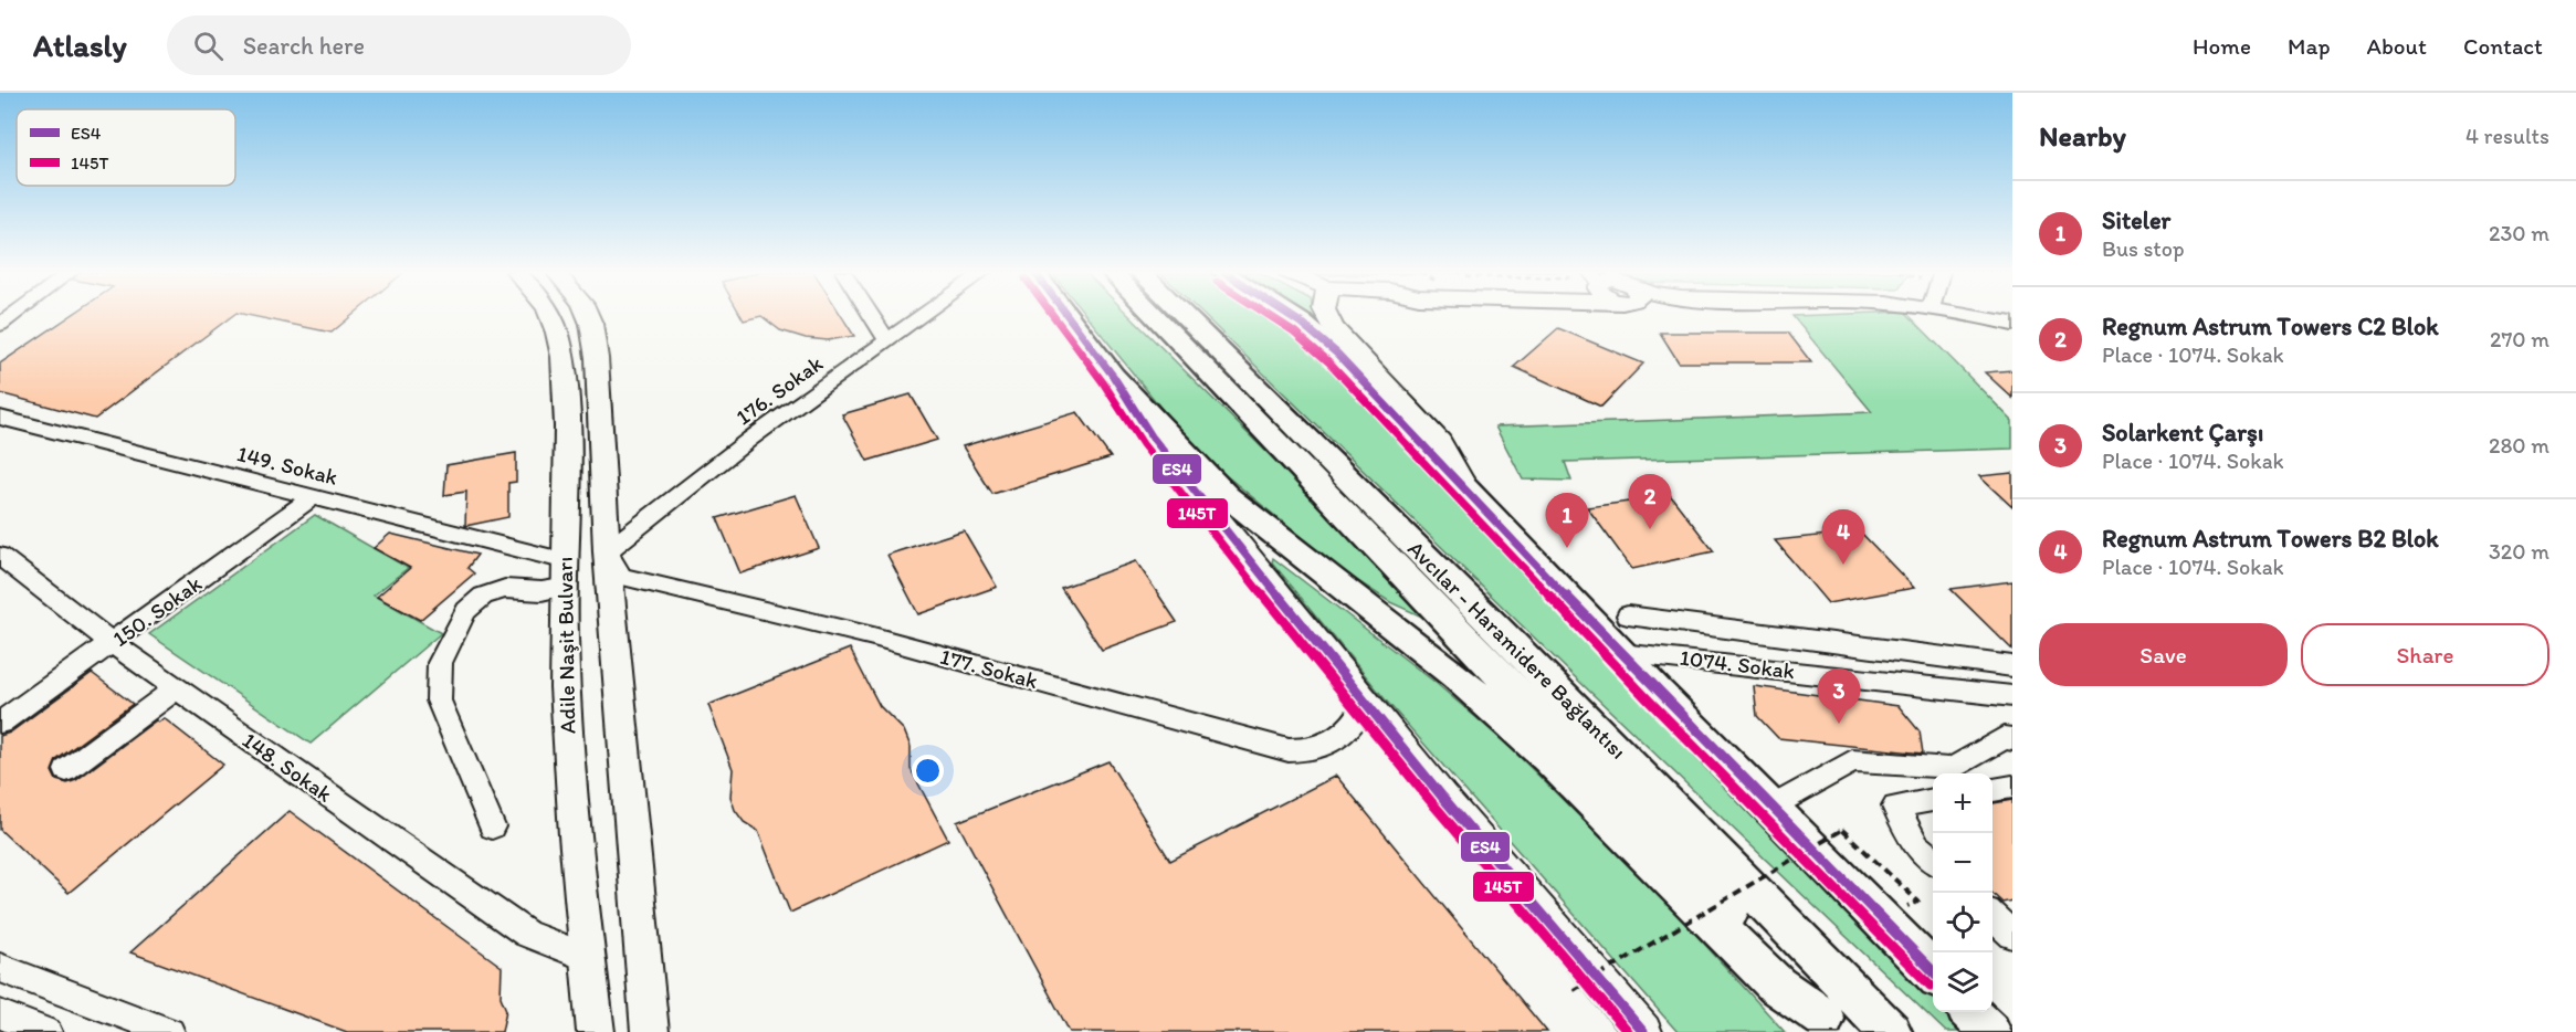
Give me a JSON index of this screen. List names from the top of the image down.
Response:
{
  "streets": {
    "highway": ["Avcılar - Haramidere Bağlantısı"],
    "main road": ["Adile Naşit Bulvarı"],
    "street": [
      "176. Sokak",
      "149. Sokak",
      "150. Sokak",
      "1074. Sokak",
      "177. Sokak",
      "148. Sokak"
    ]
  },
  "crossings": [
    ["176. Sokak", "Adile Naşit Bulvarı"],
    ["176. Sokak", "177. Sokak"],
    ["149. Sokak", "150. Sokak"],
    ["149. Sokak", "Adile Naşit Bulvarı"],
    ["150. Sokak", "148. Sokak"],
    ["Adile Naşit Bulvarı", "177. Sokak"],
    ["Adile Naşit Bulvarı", "148. Sokak"]
  ],
  "lines": ["transit line ES4", "transit line 145T"],
  "legend": ["ES4", "145T"],
  "page": {
    "header": "Atlasly",
    "search": "Search here",
    "nav": [
      "Home",
      "Map",
      "About",
      "Contact"
    ],
    "heading": ["Nearby", "4 results"],
    "list": [
      {
        "mark": "1",
        "name": "Siteler",
        "note": "Bus stop",
        "value": "230 m"
      },
      {
        "mark": "2",
        "name": "Regnum Astrum Towers C2 Blok",
        "note": "Place · 1074. Sokak",
        "value": "270 m"
      },
      {
        "mark": "3",
        "name": "Solarkent Çarşı",
        "note": "Place · 1074. Sokak",
        "value": "280 m"
      },
      {
        "mark": "4",
        "name": "Regnum Astrum Towers B2 Blok",
        "note": "Place · 1074. Sokak",
        "value": "320 m"
      }
    ],
    "pins": [
      "2",
      "1",
      "4",
      "3"
    ],
    "buttons": ["Save", "Share"],
    "map_buttons": ["+", "−"]
  }
}
